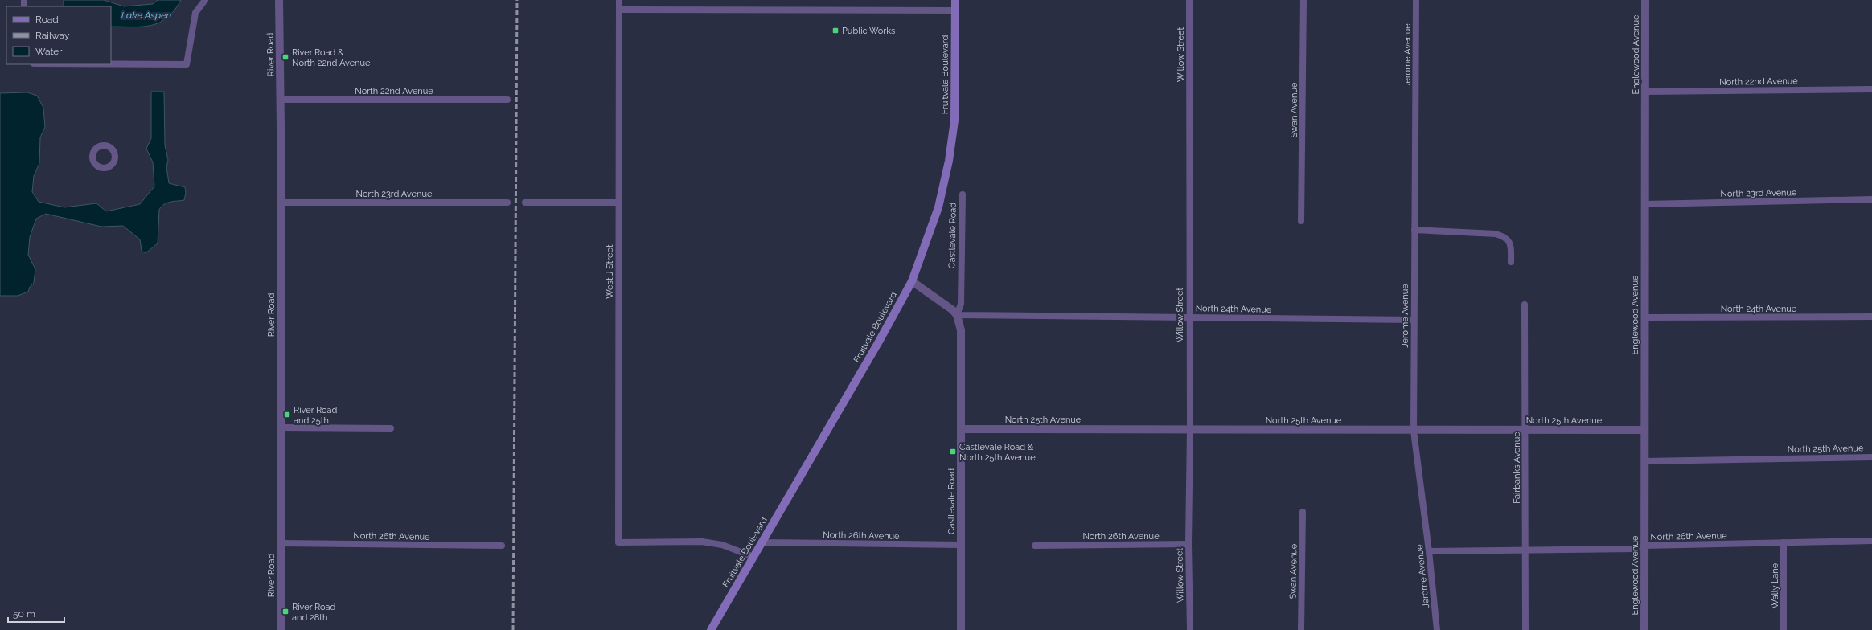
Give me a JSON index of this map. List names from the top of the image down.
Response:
{
  "streets": {
    "main road": ["Fruitvale Boulevard"],
    "street": [
      "River Road",
      "Willow Street",
      "Englewood Avenue",
      "Jerome Avenue",
      "North 22nd Avenue",
      "Swan Avenue",
      "North 23rd Avenue",
      "Castlevale Road",
      "West J Street",
      "North 24th Avenue",
      "North 25th Avenue",
      "Fairbanks Avenue",
      "North 26th Avenue",
      "Wally Lane"
    ]
  },
  "crossings": [
    ["River Road", "North 22nd Avenue"],
    ["River Road", "North 23rd Avenue"],
    ["River Road", "North 26th Avenue"],
    ["Willow Street", "North 24th Avenue"],
    ["Willow Street", "North 25th Avenue"],
    ["Willow Street", "North 26th Avenue"],
    ["Englewood Avenue", "North 22nd Avenue"],
    ["Englewood Avenue", "North 23rd Avenue"],
    ["Englewood Avenue", "North 24th Avenue"],
    ["Englewood Avenue", "North 25th Avenue"],
    ["Englewood Avenue", "North 26th Avenue"],
    ["Jerome Avenue", "North 24th Avenue"],
    ["Jerome Avenue", "North 25th Avenue"],
    ["Jerome Avenue", "North 26th Avenue"],
    ["Fruitvale Boulevard", "West J Street"],
    ["Fruitvale Boulevard", "North 26th Avenue"],
    ["Castlevale Road", "North 24th Avenue"],
    ["Castlevale Road", "North 25th Avenue"],
    ["Castlevale Road", "North 26th Avenue"],
    ["North 25th Avenue", "Fairbanks Avenue"],
    ["Fairbanks Avenue", "North 26th Avenue"],
    ["North 26th Avenue", "Wally Lane"]
  ],
  "water": ["Lake Aspen"],
  "places": {
    "transit": [
      "Public Works",
      "River Road & North 22nd Avenue",
      "River Road and 25th",
      "Castlevale Road & North 25th Avenue",
      "River Road and 28th"
    ]
  },
  "legend": ["Road", "Railway", "Water"],
  "scale_bar": "50 m"
}
